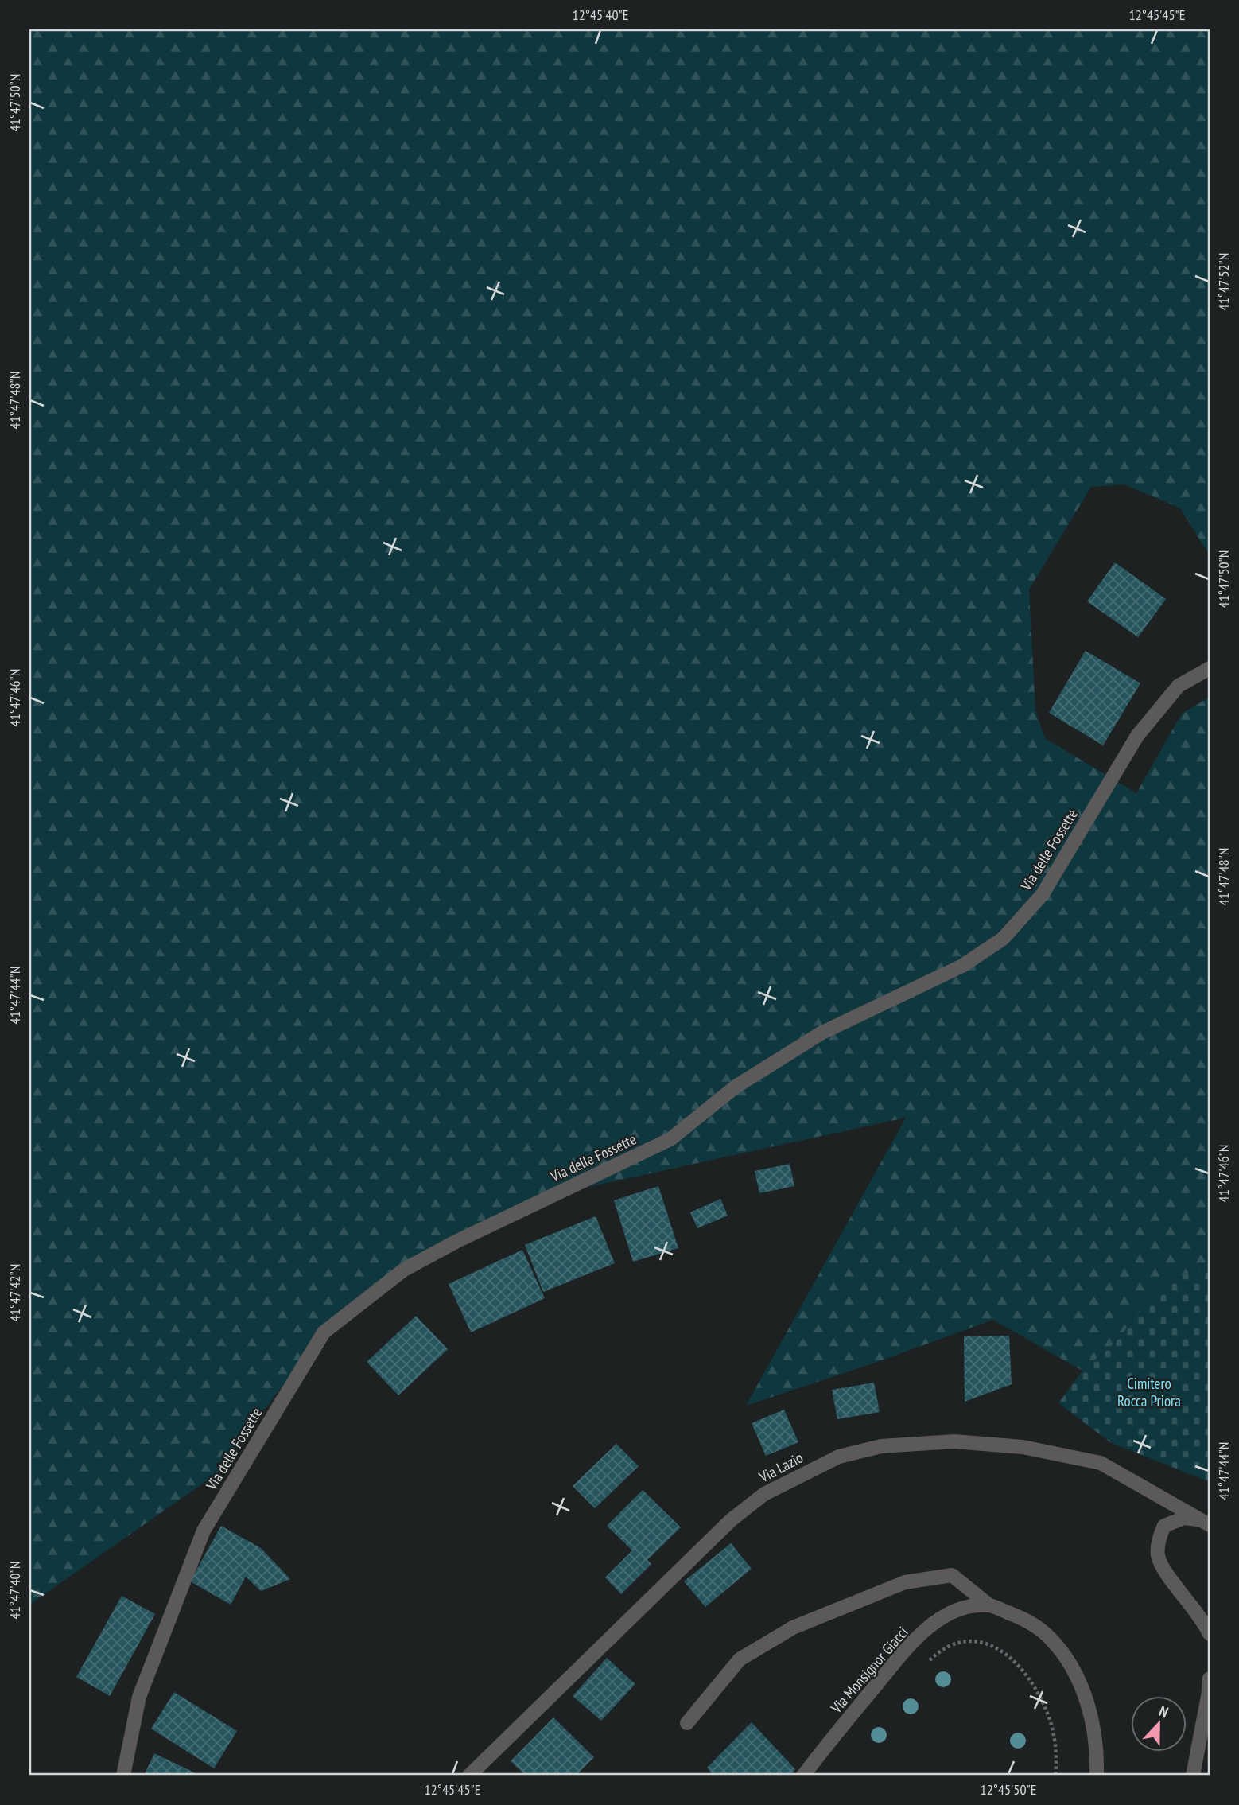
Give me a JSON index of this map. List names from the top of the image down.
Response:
{
  "streets": {
    "street": ["Via delle Fossette", "Via Lazio", "Via Monsignor Giacci"]
  },
  "parks": ["Cimitero Rocca Priora"],
  "north": "top",
  "coordinates": [
    "12°45'40\"E",
    "12°45'45\"E",
    "41°47'50\"N",
    "41°47'52\"N",
    "41°47'48\"N",
    "41°47'46\"N",
    "41°47'44\"N",
    "41°47'42\"N",
    "41°47'40\"N",
    "12°45'50\"E"
  ]
}
